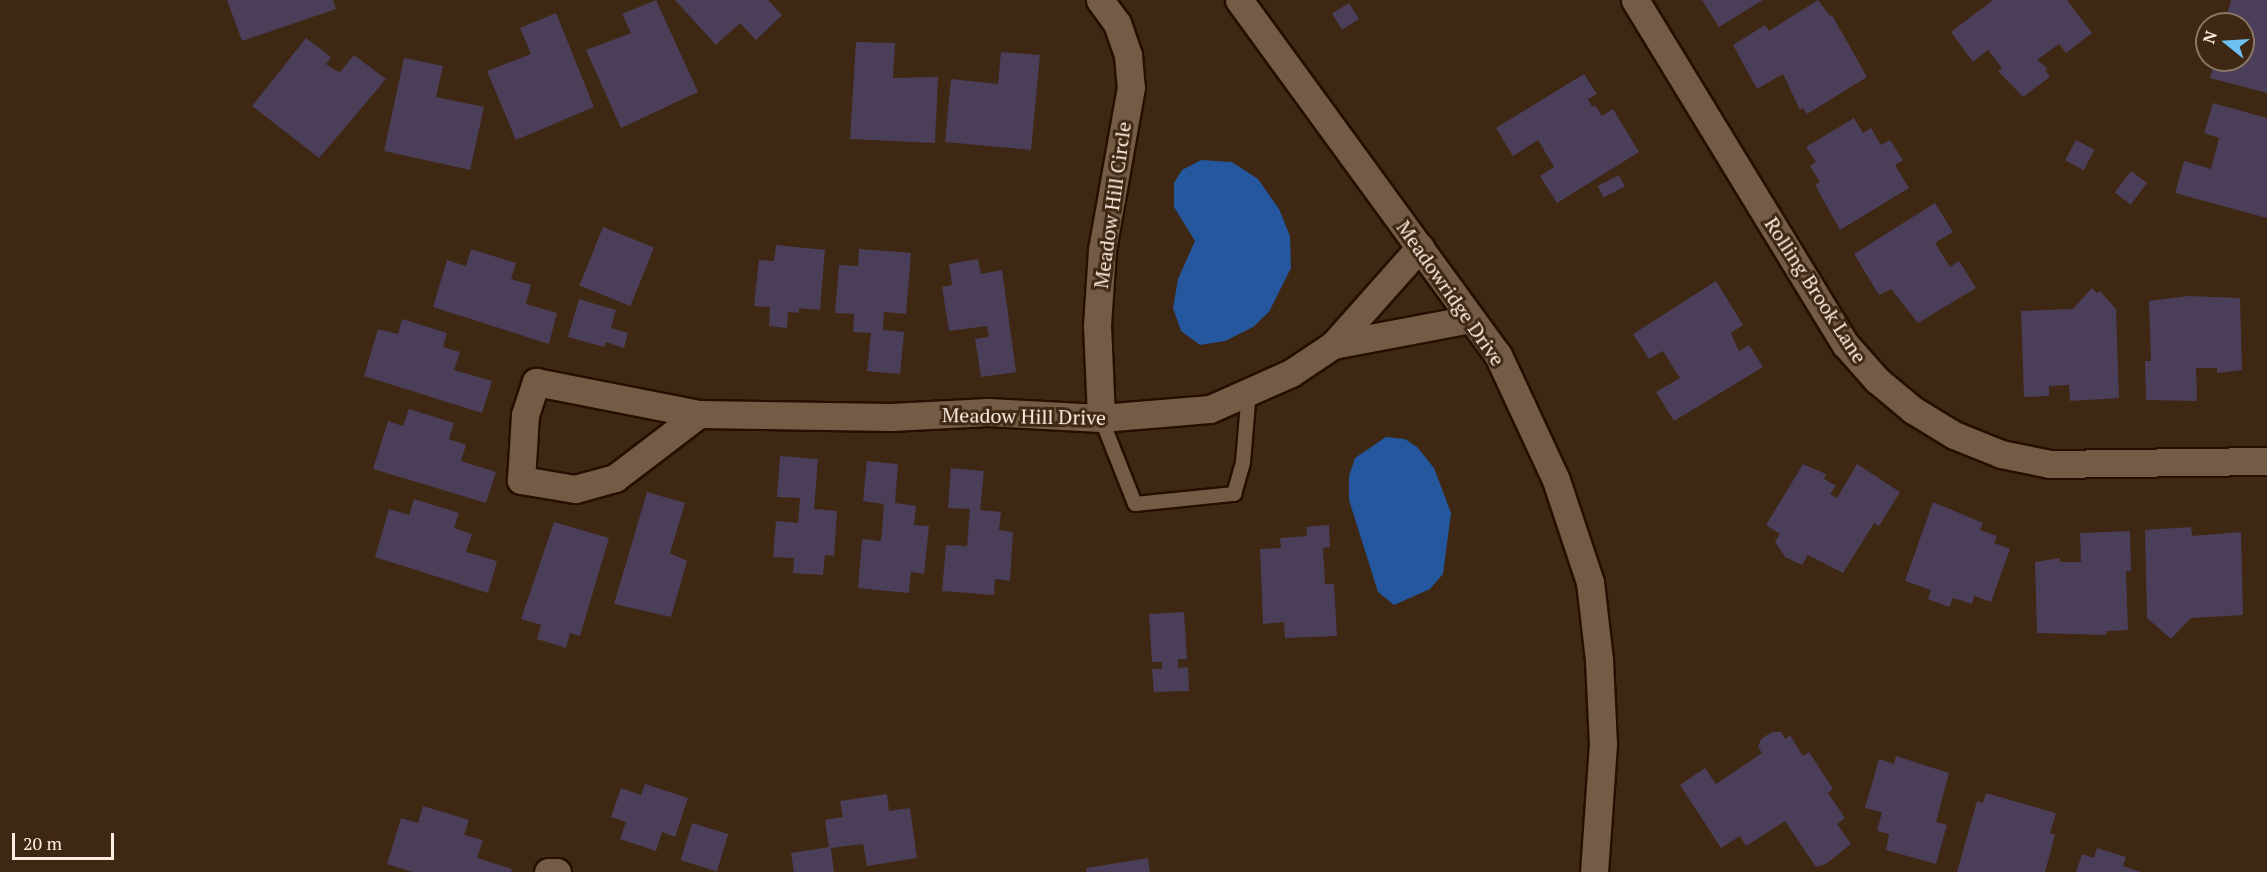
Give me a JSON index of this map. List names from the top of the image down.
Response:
{
  "streets": {
    "street": [
      "Meadow Hill Circle",
      "Rolling Brook Lane",
      "Meadowridge Drive",
      "Meadow Hill Drive"
    ]
  },
  "crossings": [
    ["Meadow Hill Circle", "Meadow Hill Drive"],
    ["Meadowridge Drive", "Meadow Hill Drive"]
  ],
  "scale_bar": "20 m",
  "north": "left"
}
